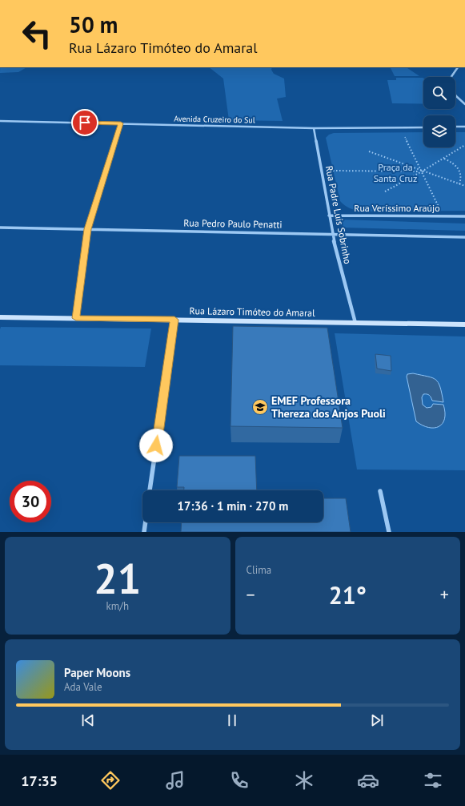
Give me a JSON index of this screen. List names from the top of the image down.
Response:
{
  "streets": {
    "main road": ["Rua Lázaro Timóteo do Amaral"],
    "street": [
      "Avenida Cruzeiro do Sul",
      "Rua Veríssimo Araújo",
      "Rua Padre Luís Sobrinho",
      "Rua Pedro Paulo Penatti"
    ]
  },
  "crossings": [
    ["Avenida Cruzeiro do Sul", "Rua Padre Luís Sobrinho"],
    ["Rua Veríssimo Araújo", "Rua Padre Luís Sobrinho"],
    ["Rua Padre Luís Sobrinho", "Rua Pedro Paulo Penatti"],
    ["Rua Padre Luís Sobrinho", "Rua Lázaro Timóteo do Amaral"]
  ],
  "parks": ["Praça da Santa Cruz"],
  "places": {
    "school or university": ["EMEF Professora Thereza dos Anjos Puoli"]
  },
  "page": {
    "turn": ["50 m", "Rua Lázaro Timóteo do Amaral"],
    "limit": "30",
    "trip": "17:36 · 1 min · 270 m",
    "tile": [
      ["21", "km/h"],
      "Clima"
    ],
    "heat": ["−", "21°", "+"],
    "song": ["Paper Moons", "Ada Vale"],
    "tabs": "17:35"
  }
}
